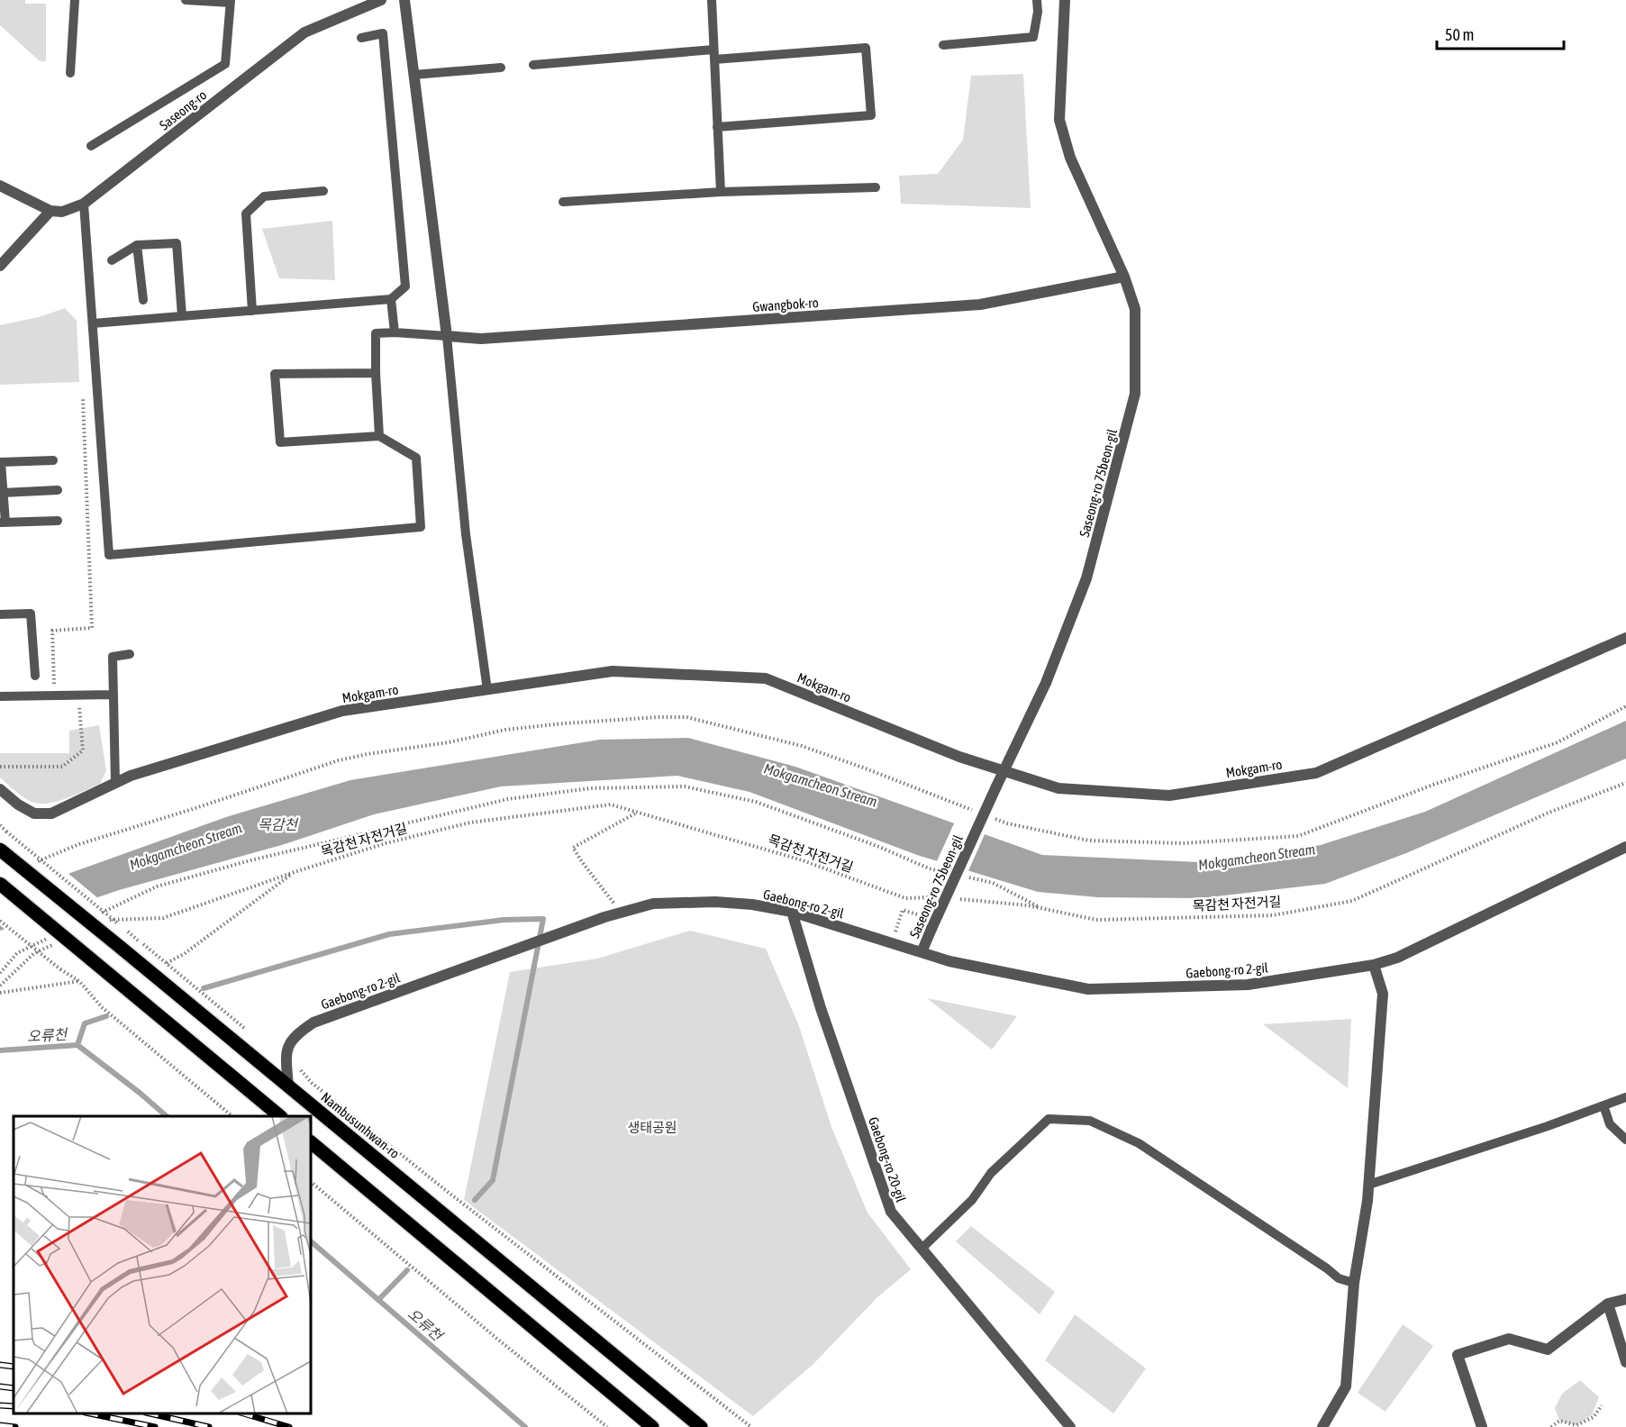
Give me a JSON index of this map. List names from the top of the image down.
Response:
{
  "streets": {
    "main road": ["Nambusunhwan-ro"],
    "street": [
      "Saseong-ro",
      "Gwangbok-ro",
      "Saseong-ro 75beon-gil",
      "Mokgam-ro",
      "Gaebong-ro 2-gil",
      "Gaebong-ro 20-gil"
    ],
    "path": ["목감천 자전거길"]
  },
  "crossings": [
    ["Gwangbok-ro", "Saseong-ro 75beon-gil"],
    ["Saseong-ro 75beon-gil", "Mokgam-ro"],
    ["Saseong-ro 75beon-gil", "Gaebong-ro 2-gil"],
    ["Gaebong-ro 2-gil", "Nambusunhwan-ro"],
    ["Gaebong-ro 2-gil", "Gaebong-ro 20-gil"]
  ],
  "water": ["Mokgamcheon Stream", "목감천", "오류천"],
  "parks": ["생태공원"],
  "scale_bar": "50 m"
}
